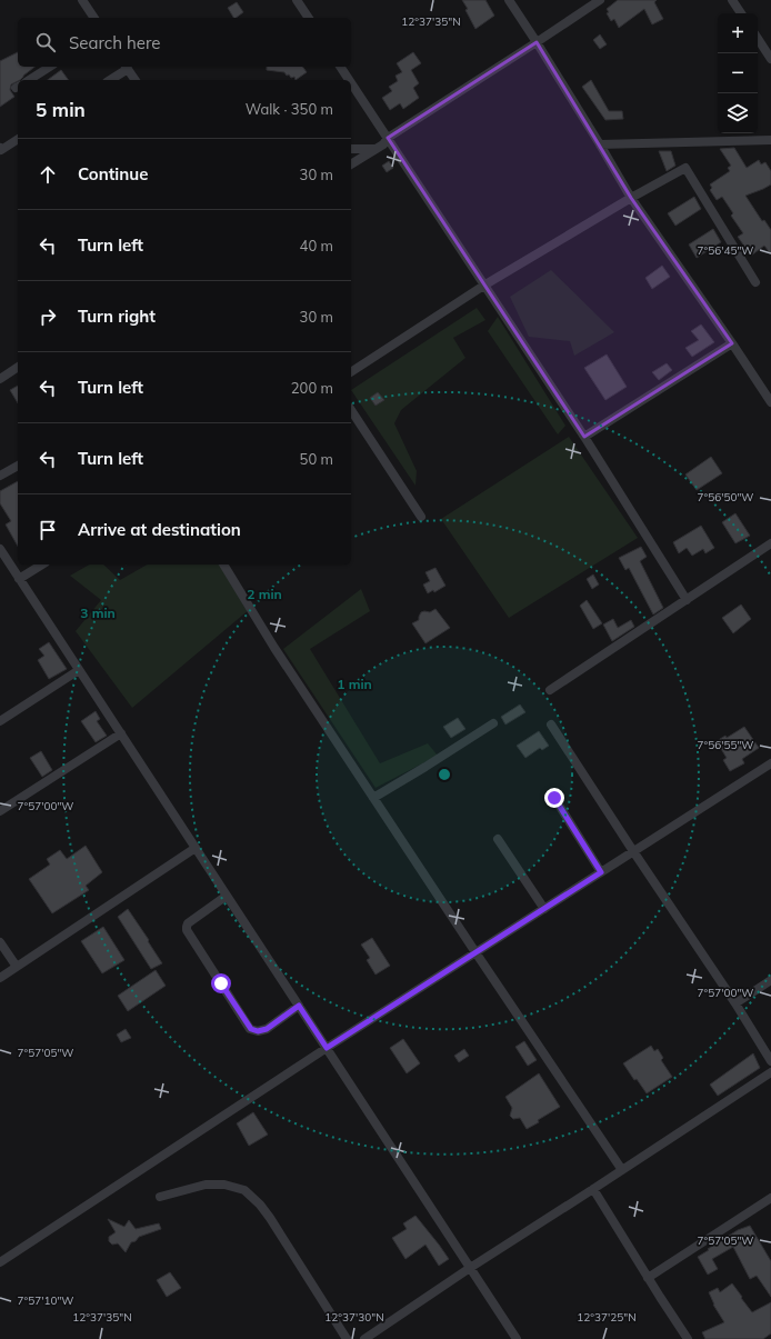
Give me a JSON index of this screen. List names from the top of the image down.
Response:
{
  "page": {
    "map_buttons": ["+", "−"],
    "search": "Search here",
    "heading": ["5 min", "Walk · 350 m"],
    "list": [
      ["Continue", "30 m"],
      ["Turn left", "40 m"],
      ["Turn right", "30 m"],
      ["Turn left", "200 m"],
      ["Turn left", "50 m"],
      "Arrive at destination"
    ]
  },
  "coordinates": [
    "12°37'35\"N",
    "7°56'45\"W",
    "7°56'50\"W",
    "7°56'55\"W",
    "7°57'00\"W",
    "7°57'05\"W",
    "7°57'10\"W",
    "12°37'30\"N",
    "12°37'25\"N"
  ],
  "rings": ["2 min", "3 min", "1 min"]
}
